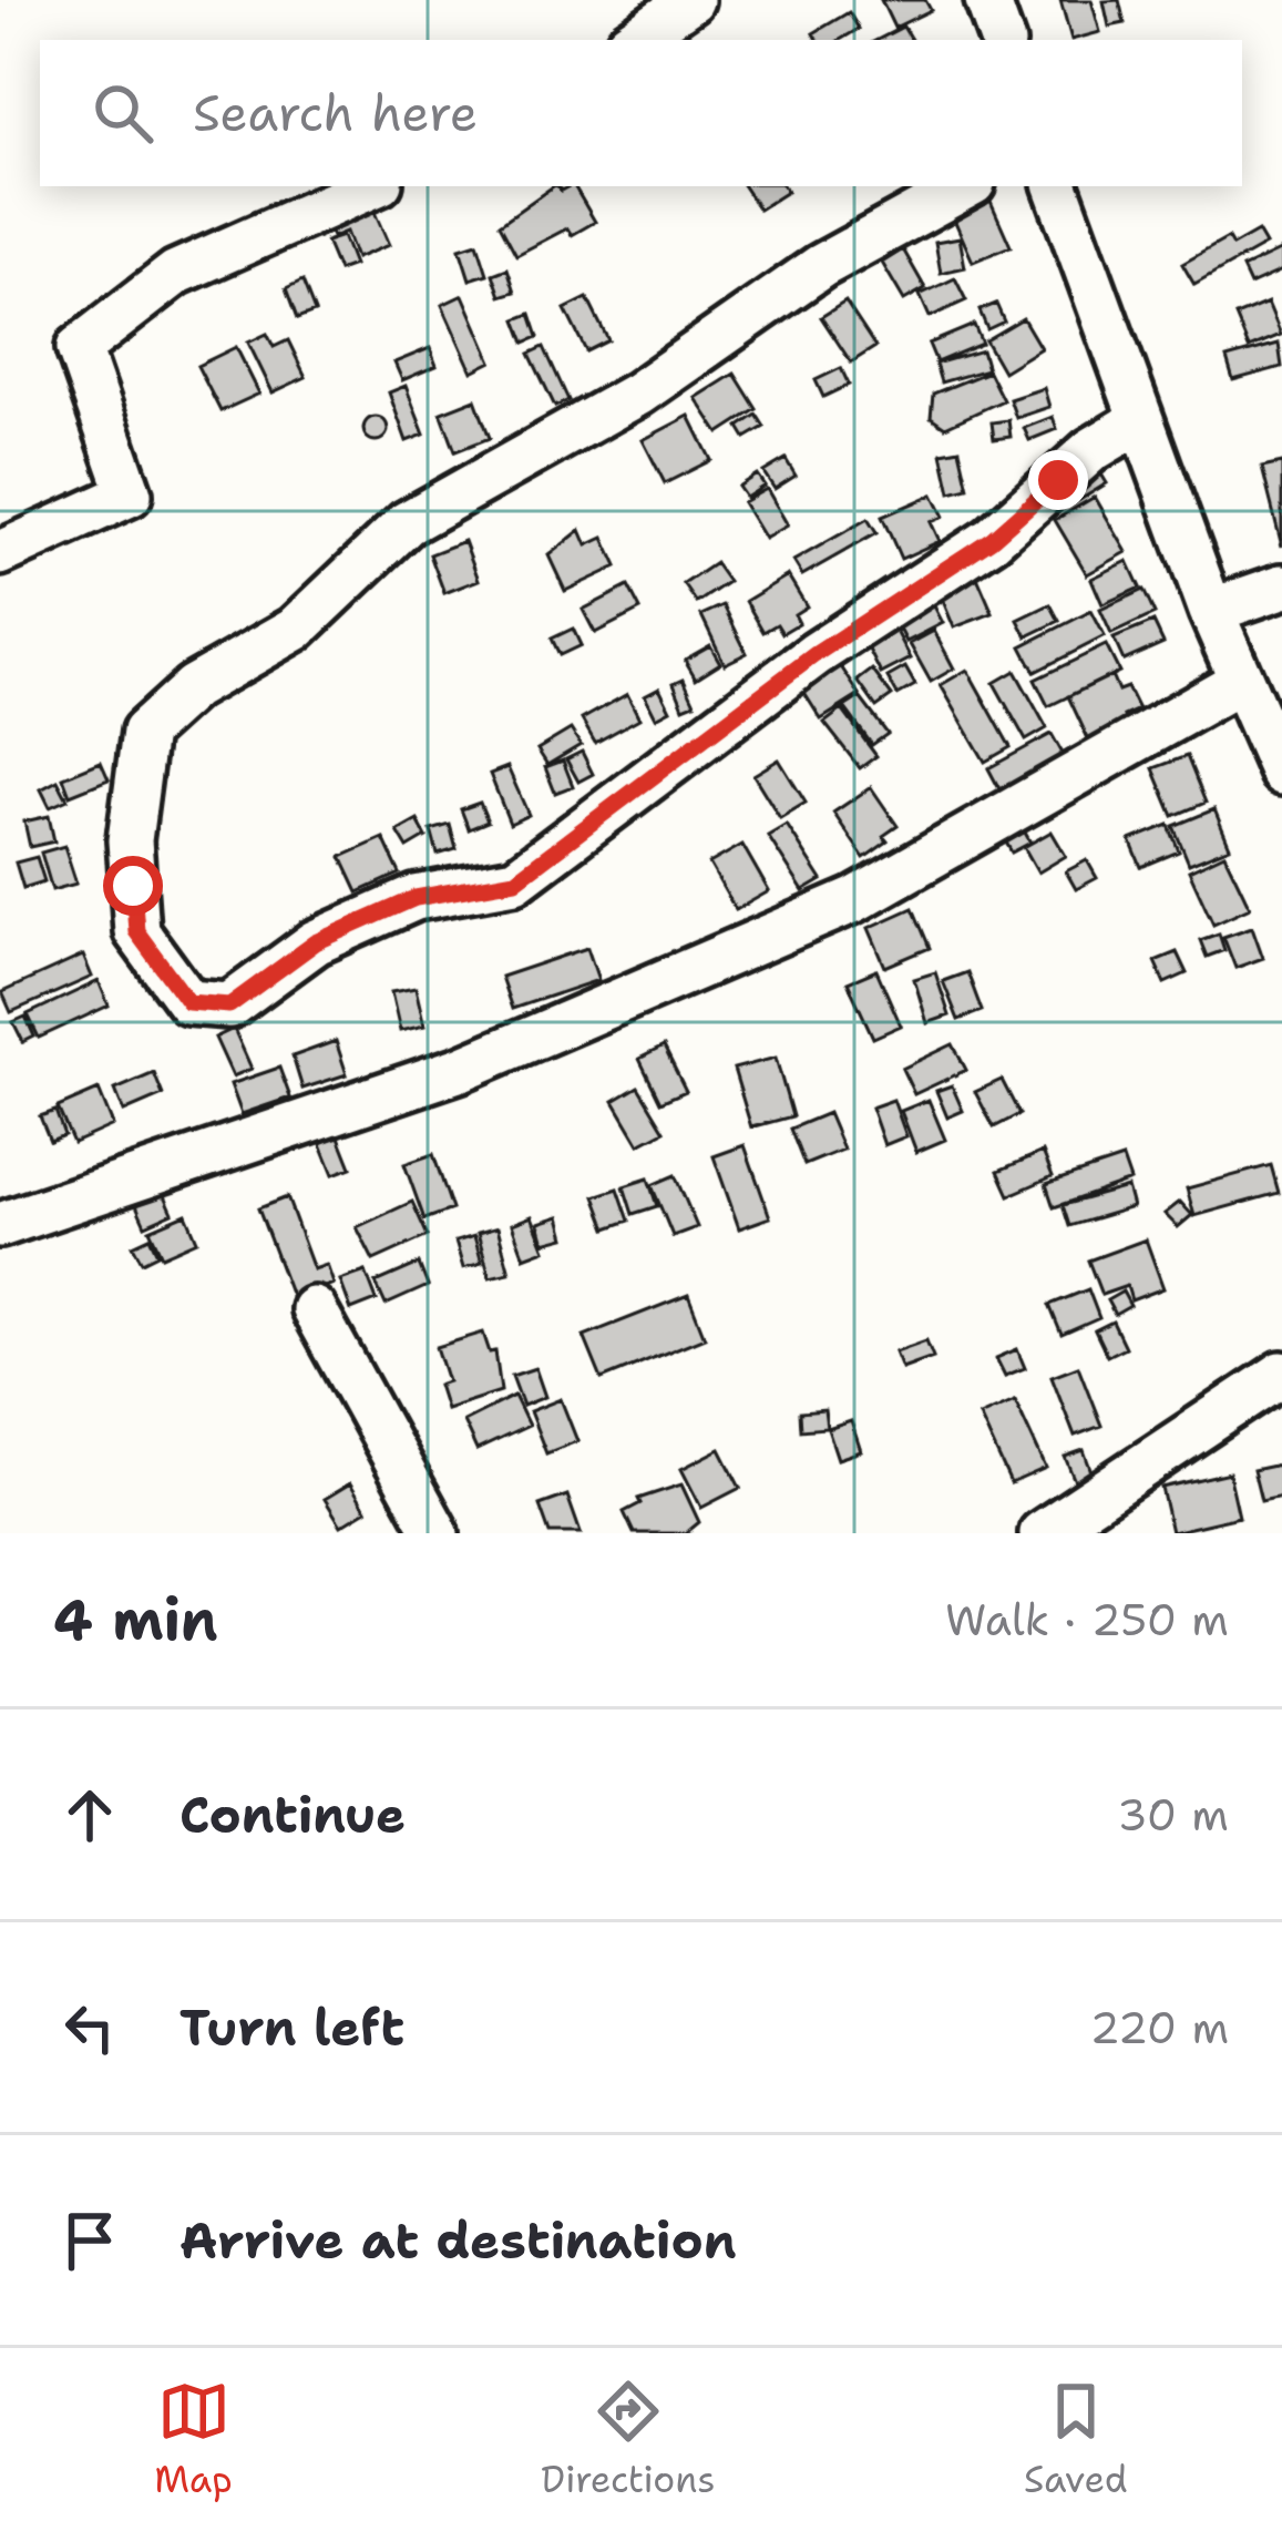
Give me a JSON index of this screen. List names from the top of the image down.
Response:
{
  "page": {
    "search": "Search here",
    "heading": ["4 min", "Walk · 250 m"],
    "list": [
      ["Continue", "30 m"],
      ["Turn left", "220 m"],
      "Arrive at destination"
    ],
    "nav": ["Map", "Directions", "Saved"]
  }
}
